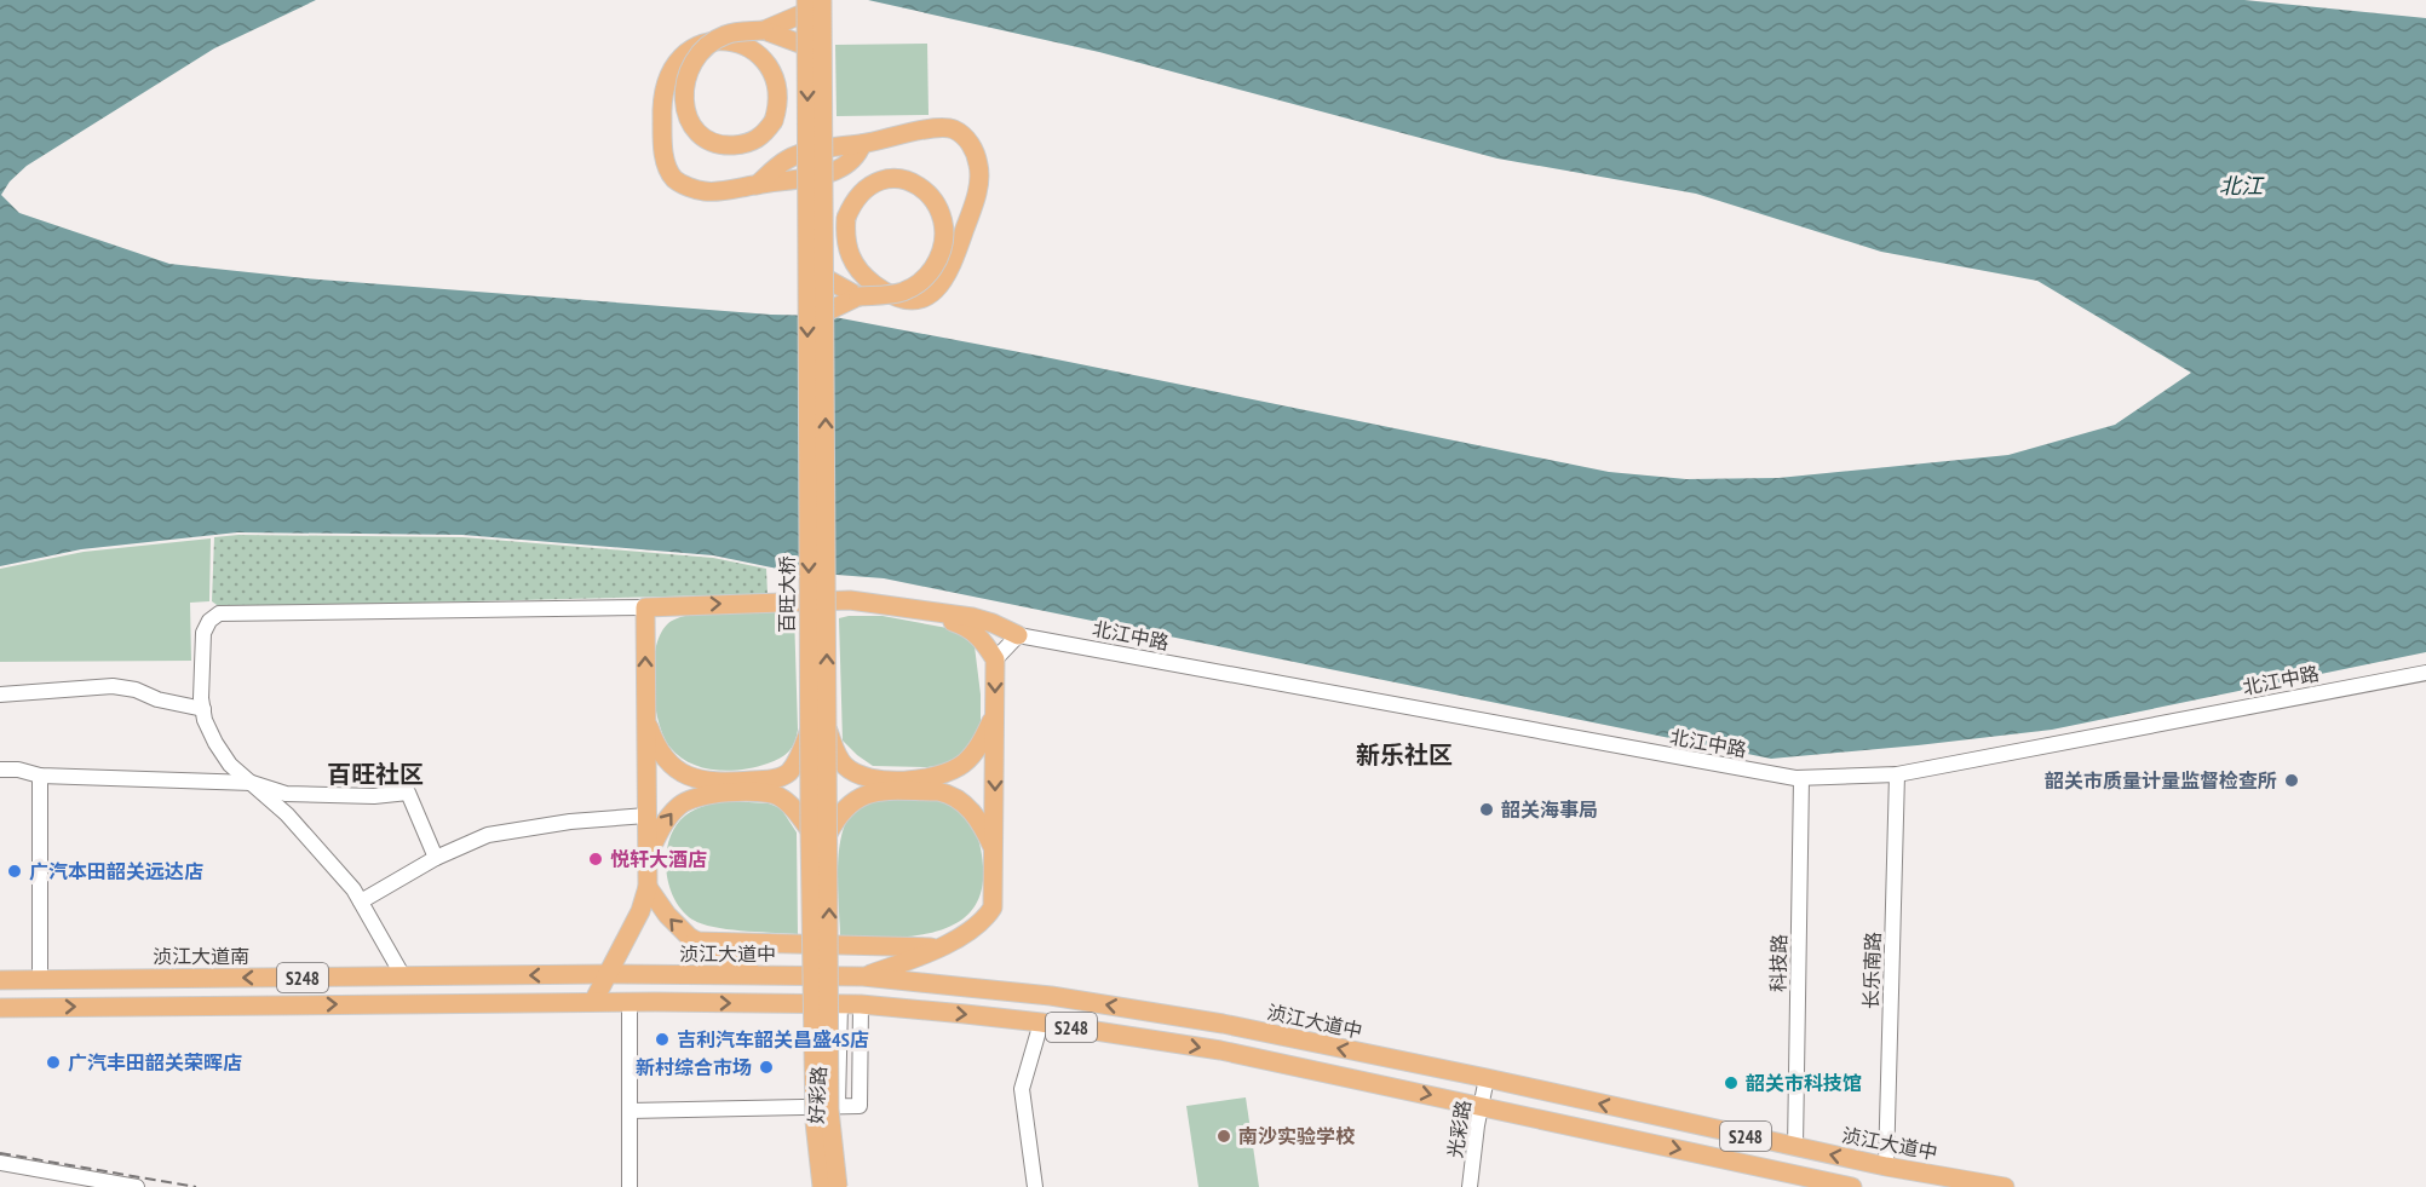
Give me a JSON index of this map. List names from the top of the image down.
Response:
{
  "streets": {
    "main road": [
      "百旺大桥",
      "浈江大道中",
      "浈江大道南",
      "S248"
    ],
    "street": [
      "北江中路",
      "科技路",
      "长乐南路",
      "好彩路",
      "光彩路"
    ]
  },
  "crossings": [
    ["北江中路", "科技路"],
    ["北江中路", "长乐南路"],
    ["浈江大道中", "浈江大道南"],
    ["浈江大道中", "科技路"],
    ["浈江大道中", "长乐南路"],
    ["浈江大道中", "光彩路"],
    ["S248", "好彩路"],
    ["S248", "光彩路"]
  ],
  "districts": ["新乐社区", "百旺社区"],
  "water": ["北江"],
  "places": [
    "韶关市质量计量监督检查所",
    "韶关海事局",
    "悦轩大酒店",
    "广汽本田韶关远达店",
    "吉利汽车韶关昌盛4S店",
    "广汽丰田韶关荣晖店",
    "新村综合市场",
    "韶关市科技馆",
    "南沙实验学校"
  ]
}
